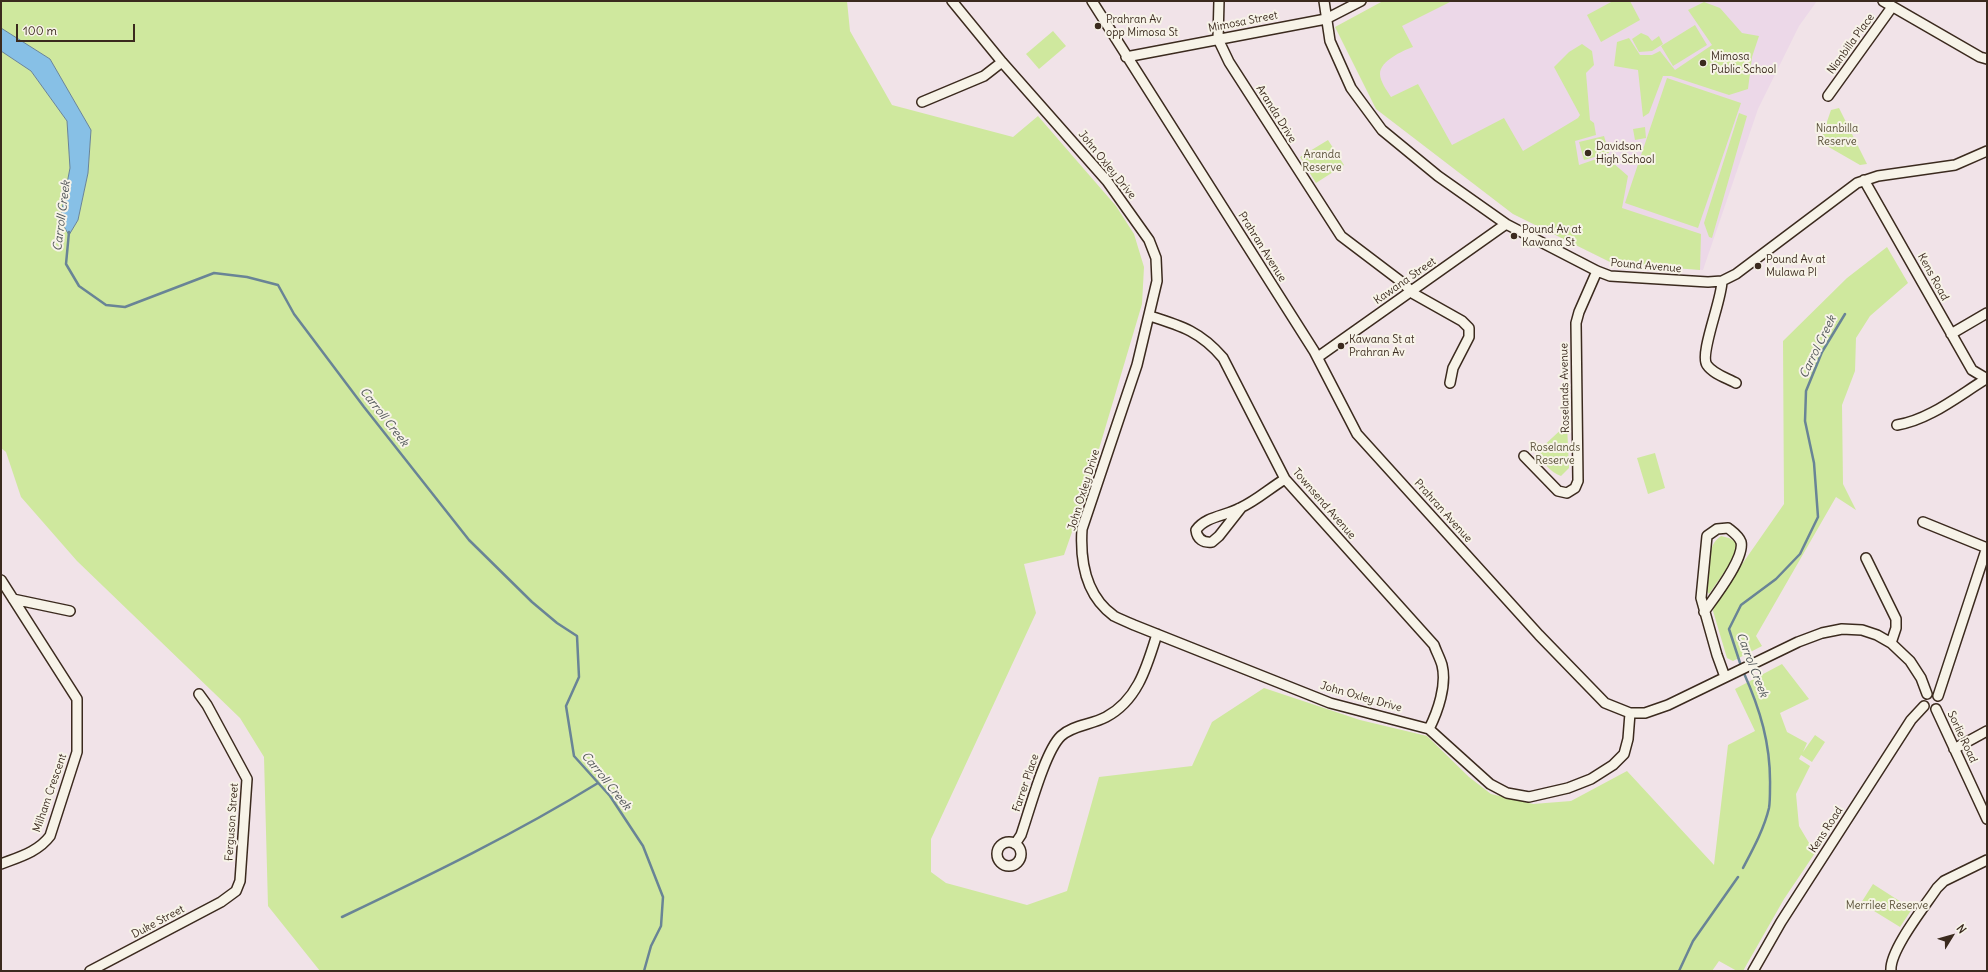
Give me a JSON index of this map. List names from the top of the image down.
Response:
{
  "streets": {
    "street": [
      "Mimosa Street",
      "Nianbilla Place",
      "Aranda Drive",
      "John Oxley Drive",
      "Prahran Avenue",
      "Pound Avenue",
      "Kens Road",
      "Kawana Street",
      "Roselands Avenue",
      "Townsend Avenue",
      "Sorlie Road",
      "Farrer Place",
      "Milham Crescent",
      "Ferguson Street",
      "Duke Street"
    ]
  },
  "crossings": [
    ["Mimosa Street", "Aranda Drive"],
    ["Mimosa Street", "Prahran Avenue"],
    ["Mimosa Street", "Pound Avenue"],
    ["Aranda Drive", "Kawana Street"],
    ["John Oxley Drive", "Prahran Avenue"],
    ["John Oxley Drive", "Townsend Avenue"],
    ["John Oxley Drive", "Farrer Place"],
    ["Prahran Avenue", "Kens Road"],
    ["Prahran Avenue", "Kawana Street"],
    ["Prahran Avenue", "Sorlie Road"],
    ["Pound Avenue", "Kens Road"],
    ["Pound Avenue", "Kawana Street"],
    ["Pound Avenue", "Roselands Avenue"],
    ["Kens Road", "Sorlie Road"],
    ["Ferguson Street", "Duke Street"]
  ],
  "water": ["Carroll Creek", "Carrol Creek"],
  "parks": [
    "Nianbilla Reserve",
    "Aranda Reserve",
    "Roselands Reserve",
    "Merrilee Reserve"
  ],
  "places": [
    "Prahran Av opp Mimosa St",
    "Mimosa Public School",
    "Davidson High School",
    "Pound Av at Kawana St",
    "Pound Av at Mulawa Pl",
    "Kawana St at Prahran Av"
  ],
  "scale_bar": "100 m",
  "north": "top right"
}
